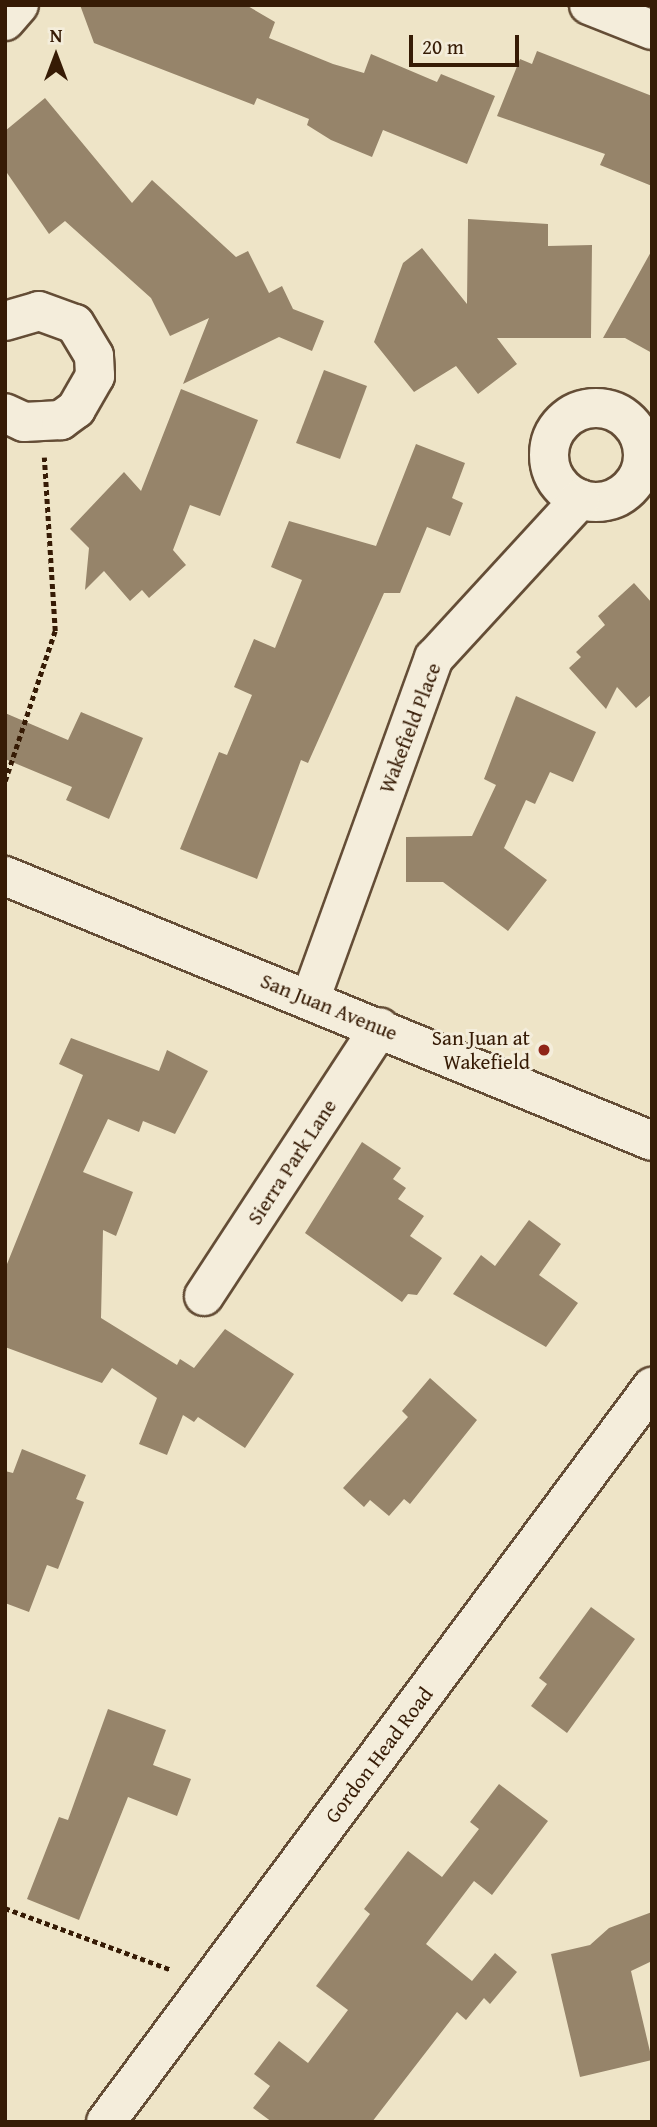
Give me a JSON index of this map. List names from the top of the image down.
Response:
{
  "streets": {
    "street": [
      "Wakefield Place",
      "San Juan Avenue",
      "Sierra Park Lane",
      "Gordon Head Road"
    ]
  },
  "crossings": [
    ["Wakefield Place", "San Juan Avenue"],
    ["San Juan Avenue", "Sierra Park Lane"]
  ],
  "places": ["San Juan at Wakefield"],
  "scale_bar": "20 m",
  "north": "top"
}
